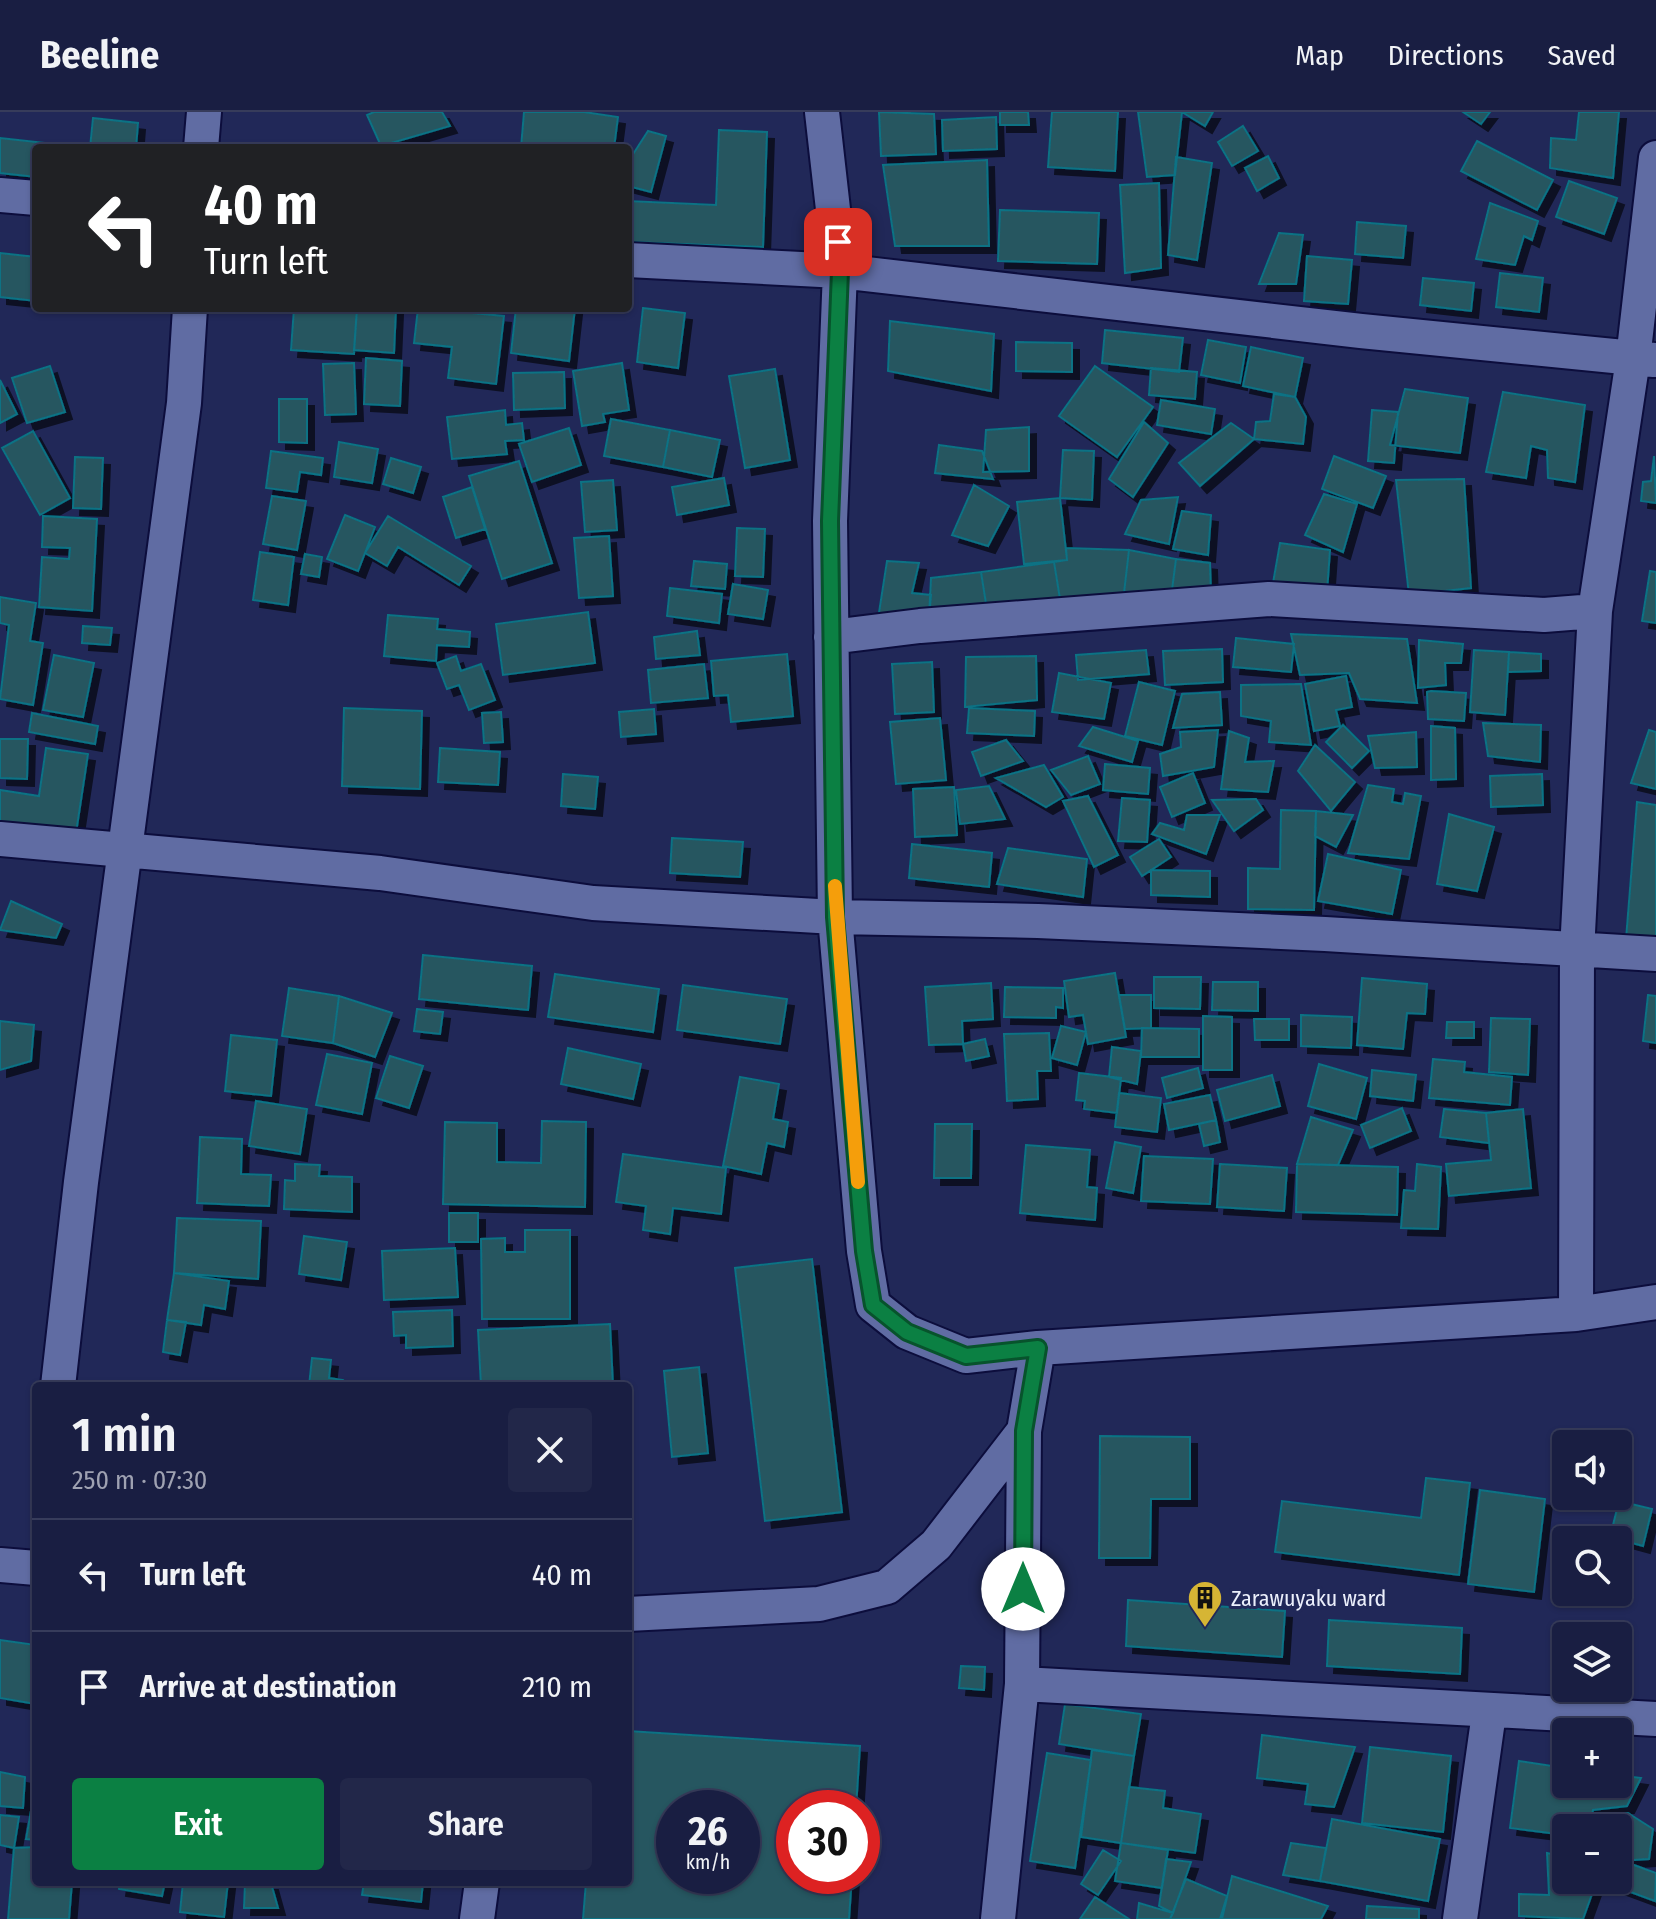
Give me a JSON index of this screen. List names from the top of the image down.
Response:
{
  "places": {
    "building": ["Zarawuyaku ward"]
  },
  "page": {
    "header": "Beeline",
    "nav": ["Map", "Directions", "Saved"],
    "turn": ["40 m", "Turn left"],
    "heading": ["1 min", "250 m · 07:30"],
    "map_buttons": ["+", "−"],
    "list": [
      {
        "name": "Turn left",
        "value": "40 m"
      },
      {
        "name": "Arrive at destination",
        "value": "210 m"
      }
    ],
    "buttons": ["Exit", "Share"],
    "speed": "26 km/h",
    "limit": "30"
  }
}
